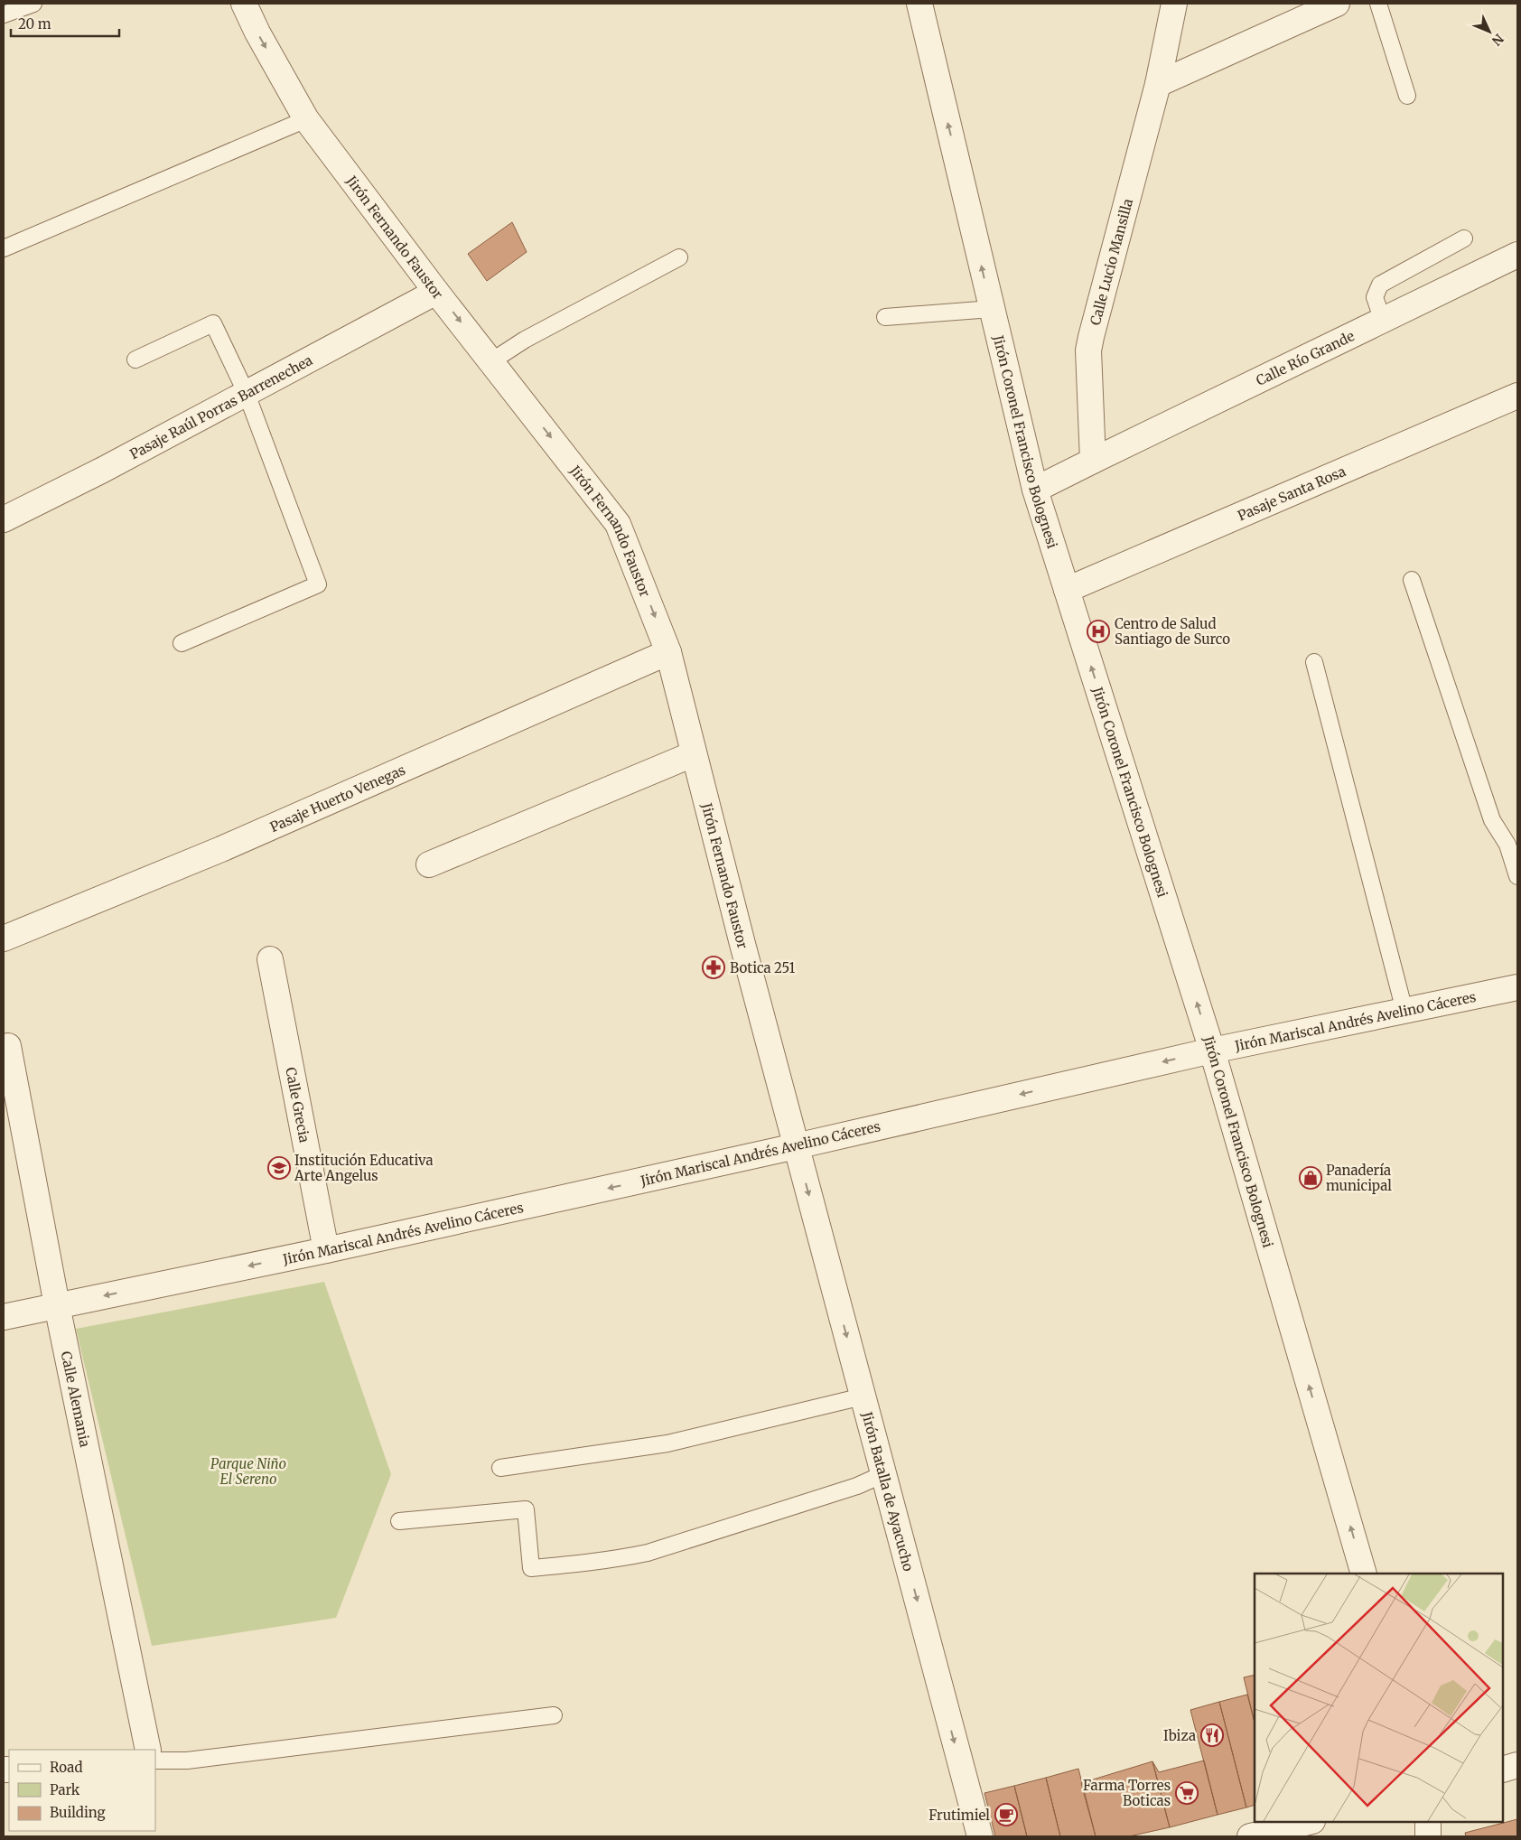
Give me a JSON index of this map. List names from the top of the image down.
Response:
{
  "streets": {
    "street": [
      "Jirón Fernando Faustor",
      "Calle Lucio Mansilla",
      "Calle Río Grande",
      "Pasaje Raúl Porras Barrenechea",
      "Jirón Coronel Francisco Bolognesi",
      "Pasaje Santa Rosa",
      "Pasaje Huerto Venegas",
      "Jirón Mariscal Andrés Avelino Cáceres",
      "Calle Grecia",
      "Calle Alemania",
      "Jirón Batalla de Ayacucho"
    ]
  },
  "crossings": [
    ["Jirón Fernando Faustor", "Pasaje Raúl Porras Barrenechea"],
    ["Jirón Fernando Faustor", "Pasaje Huerto Venegas"],
    ["Jirón Fernando Faustor", "Jirón Mariscal Andrés Avelino Cáceres"],
    ["Jirón Fernando Faustor", "Jirón Batalla de Ayacucho"],
    ["Calle Lucio Mansilla", "Calle Río Grande"],
    ["Jirón Coronel Francisco Bolognesi", "Pasaje Santa Rosa"],
    ["Jirón Coronel Francisco Bolognesi", "Jirón Mariscal Andrés Avelino Cáceres"],
    ["Jirón Mariscal Andrés Avelino Cáceres", "Calle Grecia"],
    ["Jirón Mariscal Andrés Avelino Cáceres", "Calle Alemania"],
    ["Jirón Mariscal Andrés Avelino Cáceres", "Jirón Batalla de Ayacucho"]
  ],
  "one_way": [
    "Jirón Fernando Faustor",
    "Jirón Coronel Francisco Bolognesi",
    "Jirón Mariscal Andrés Avelino Cáceres",
    "Jirón Batalla de Ayacucho"
  ],
  "parks": ["Parque Niño El Sereno"],
  "places": {
    "hospital": ["Centro de Salud Santiago de Surco"],
    "pharmacy": ["Botica 251"],
    "school or university": ["Institución Educativa Arte Angelus"],
    "shop": ["Panadería municipal"],
    "restaurant": ["Ibiza"],
    "supermarket": ["Farma Torres Boticas"],
    "cafe": ["Frutimiel"]
  },
  "legend": ["Road", "Park", "Building"],
  "scale_bar": "20 m",
  "north": "bottom right"
}
